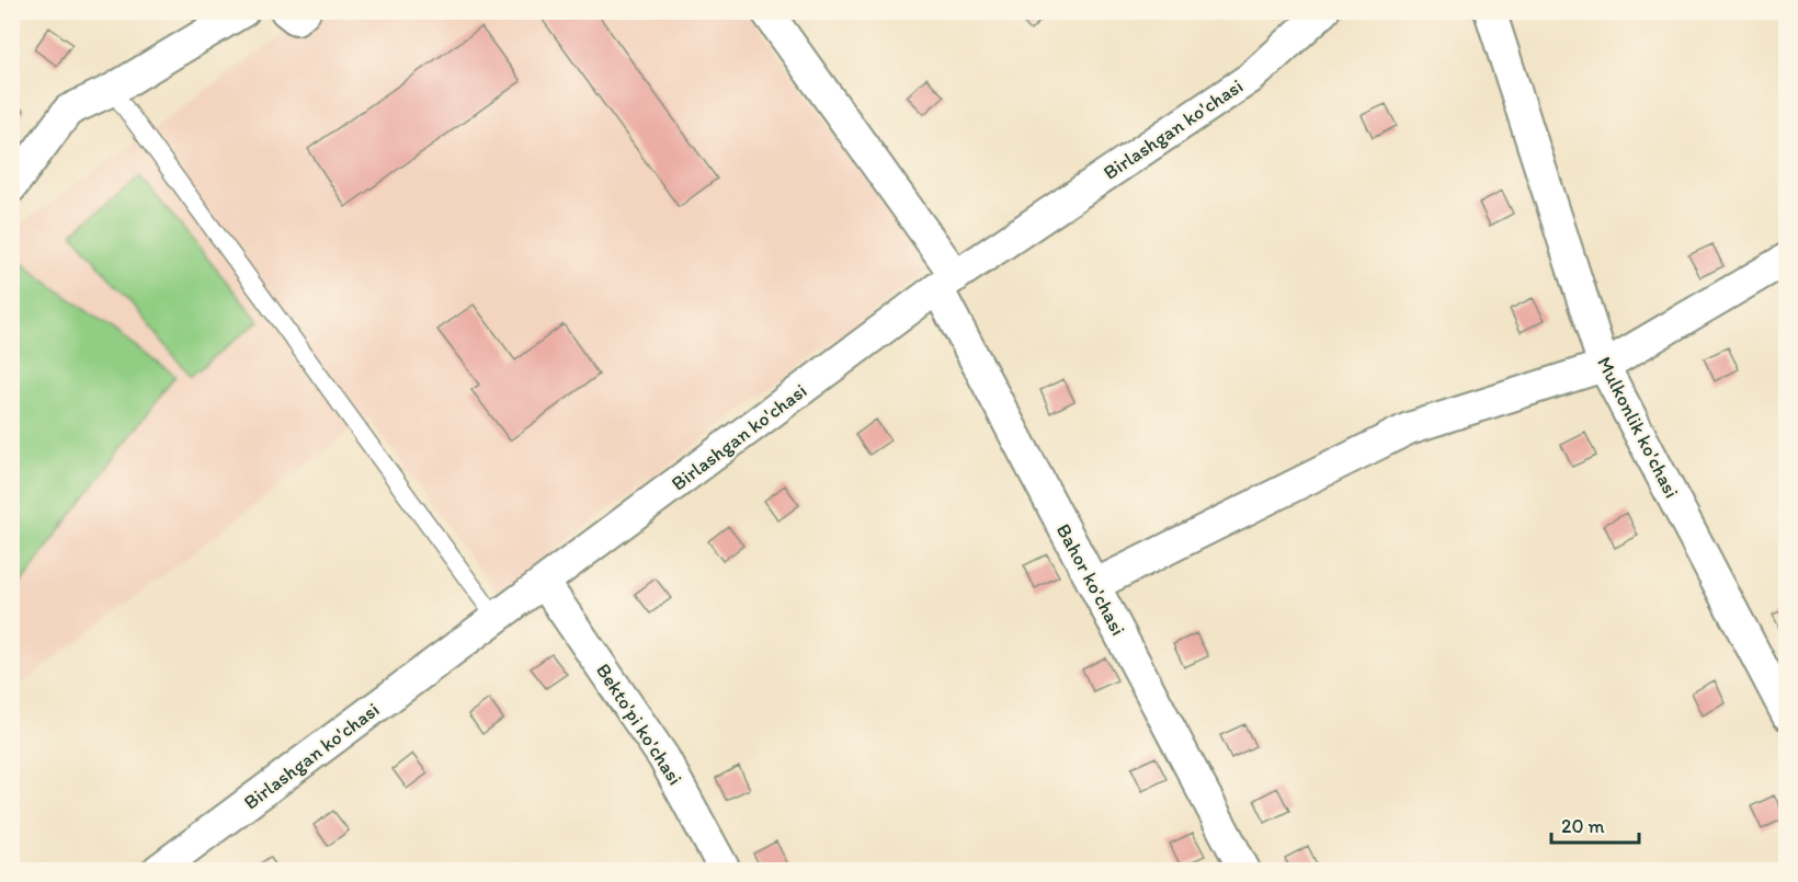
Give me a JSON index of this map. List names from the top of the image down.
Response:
{
  "streets": {
    "street": [
      "Birlashgan ko'chasi",
      "Mulkonlik ko'chasi",
      "Bahor ko'chasi",
      "Bekto'pi ko'chasi"
    ]
  },
  "crossings": [
    ["Birlashgan ko'chasi", "Bahor ko'chasi"],
    ["Birlashgan ko'chasi", "Bekto'pi ko'chasi"]
  ],
  "scale_bar": "20 m"
}
